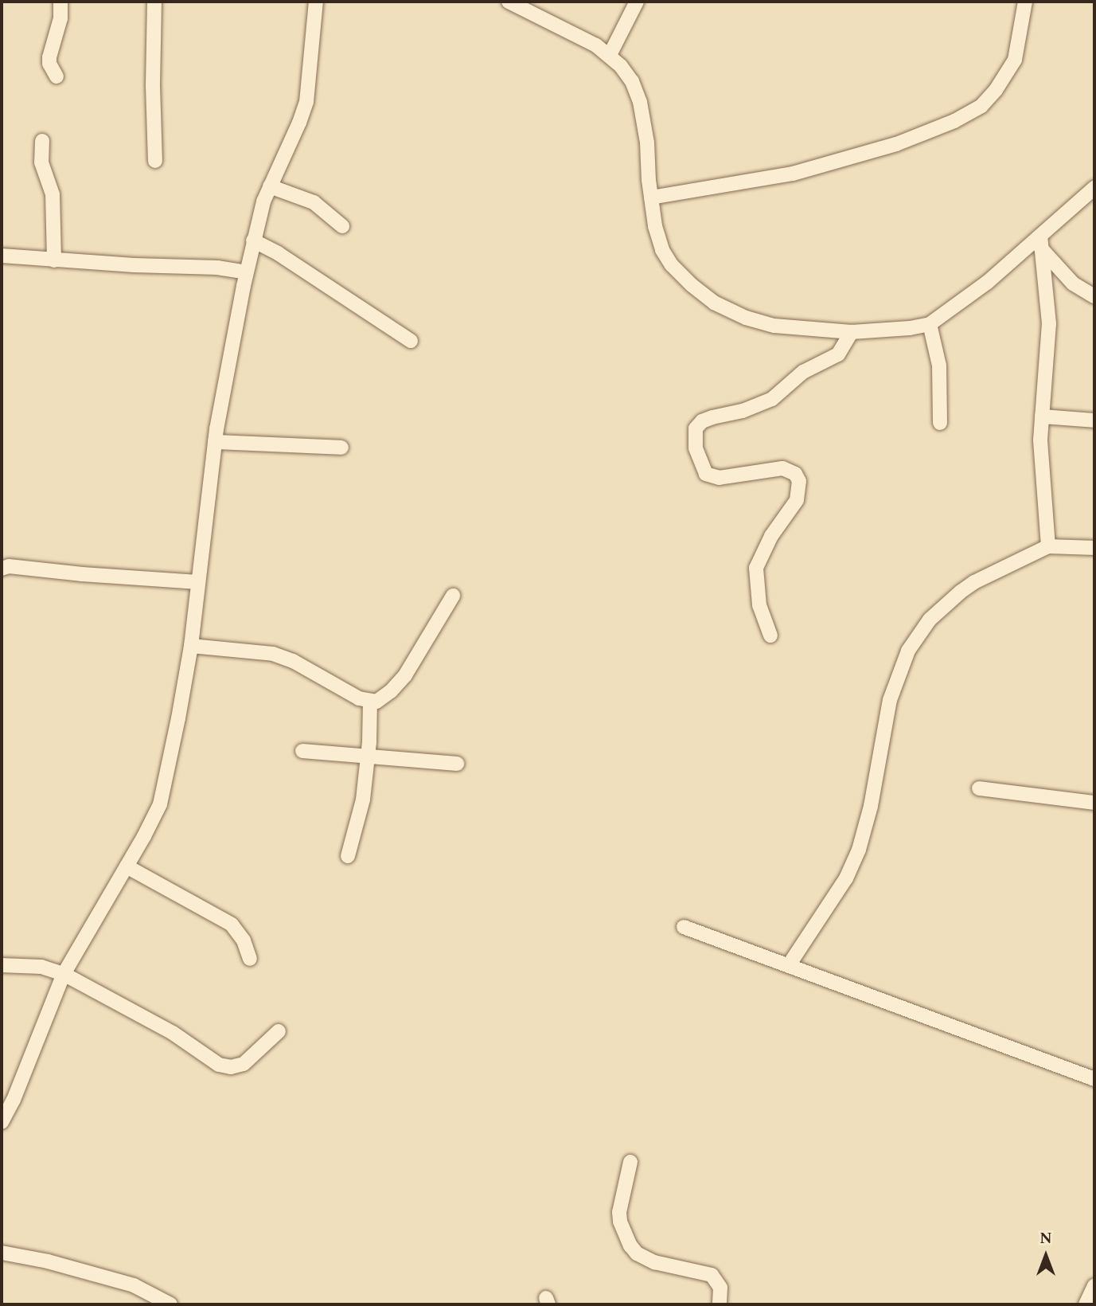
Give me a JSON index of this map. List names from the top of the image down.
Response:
{
  "north": "top"
}
